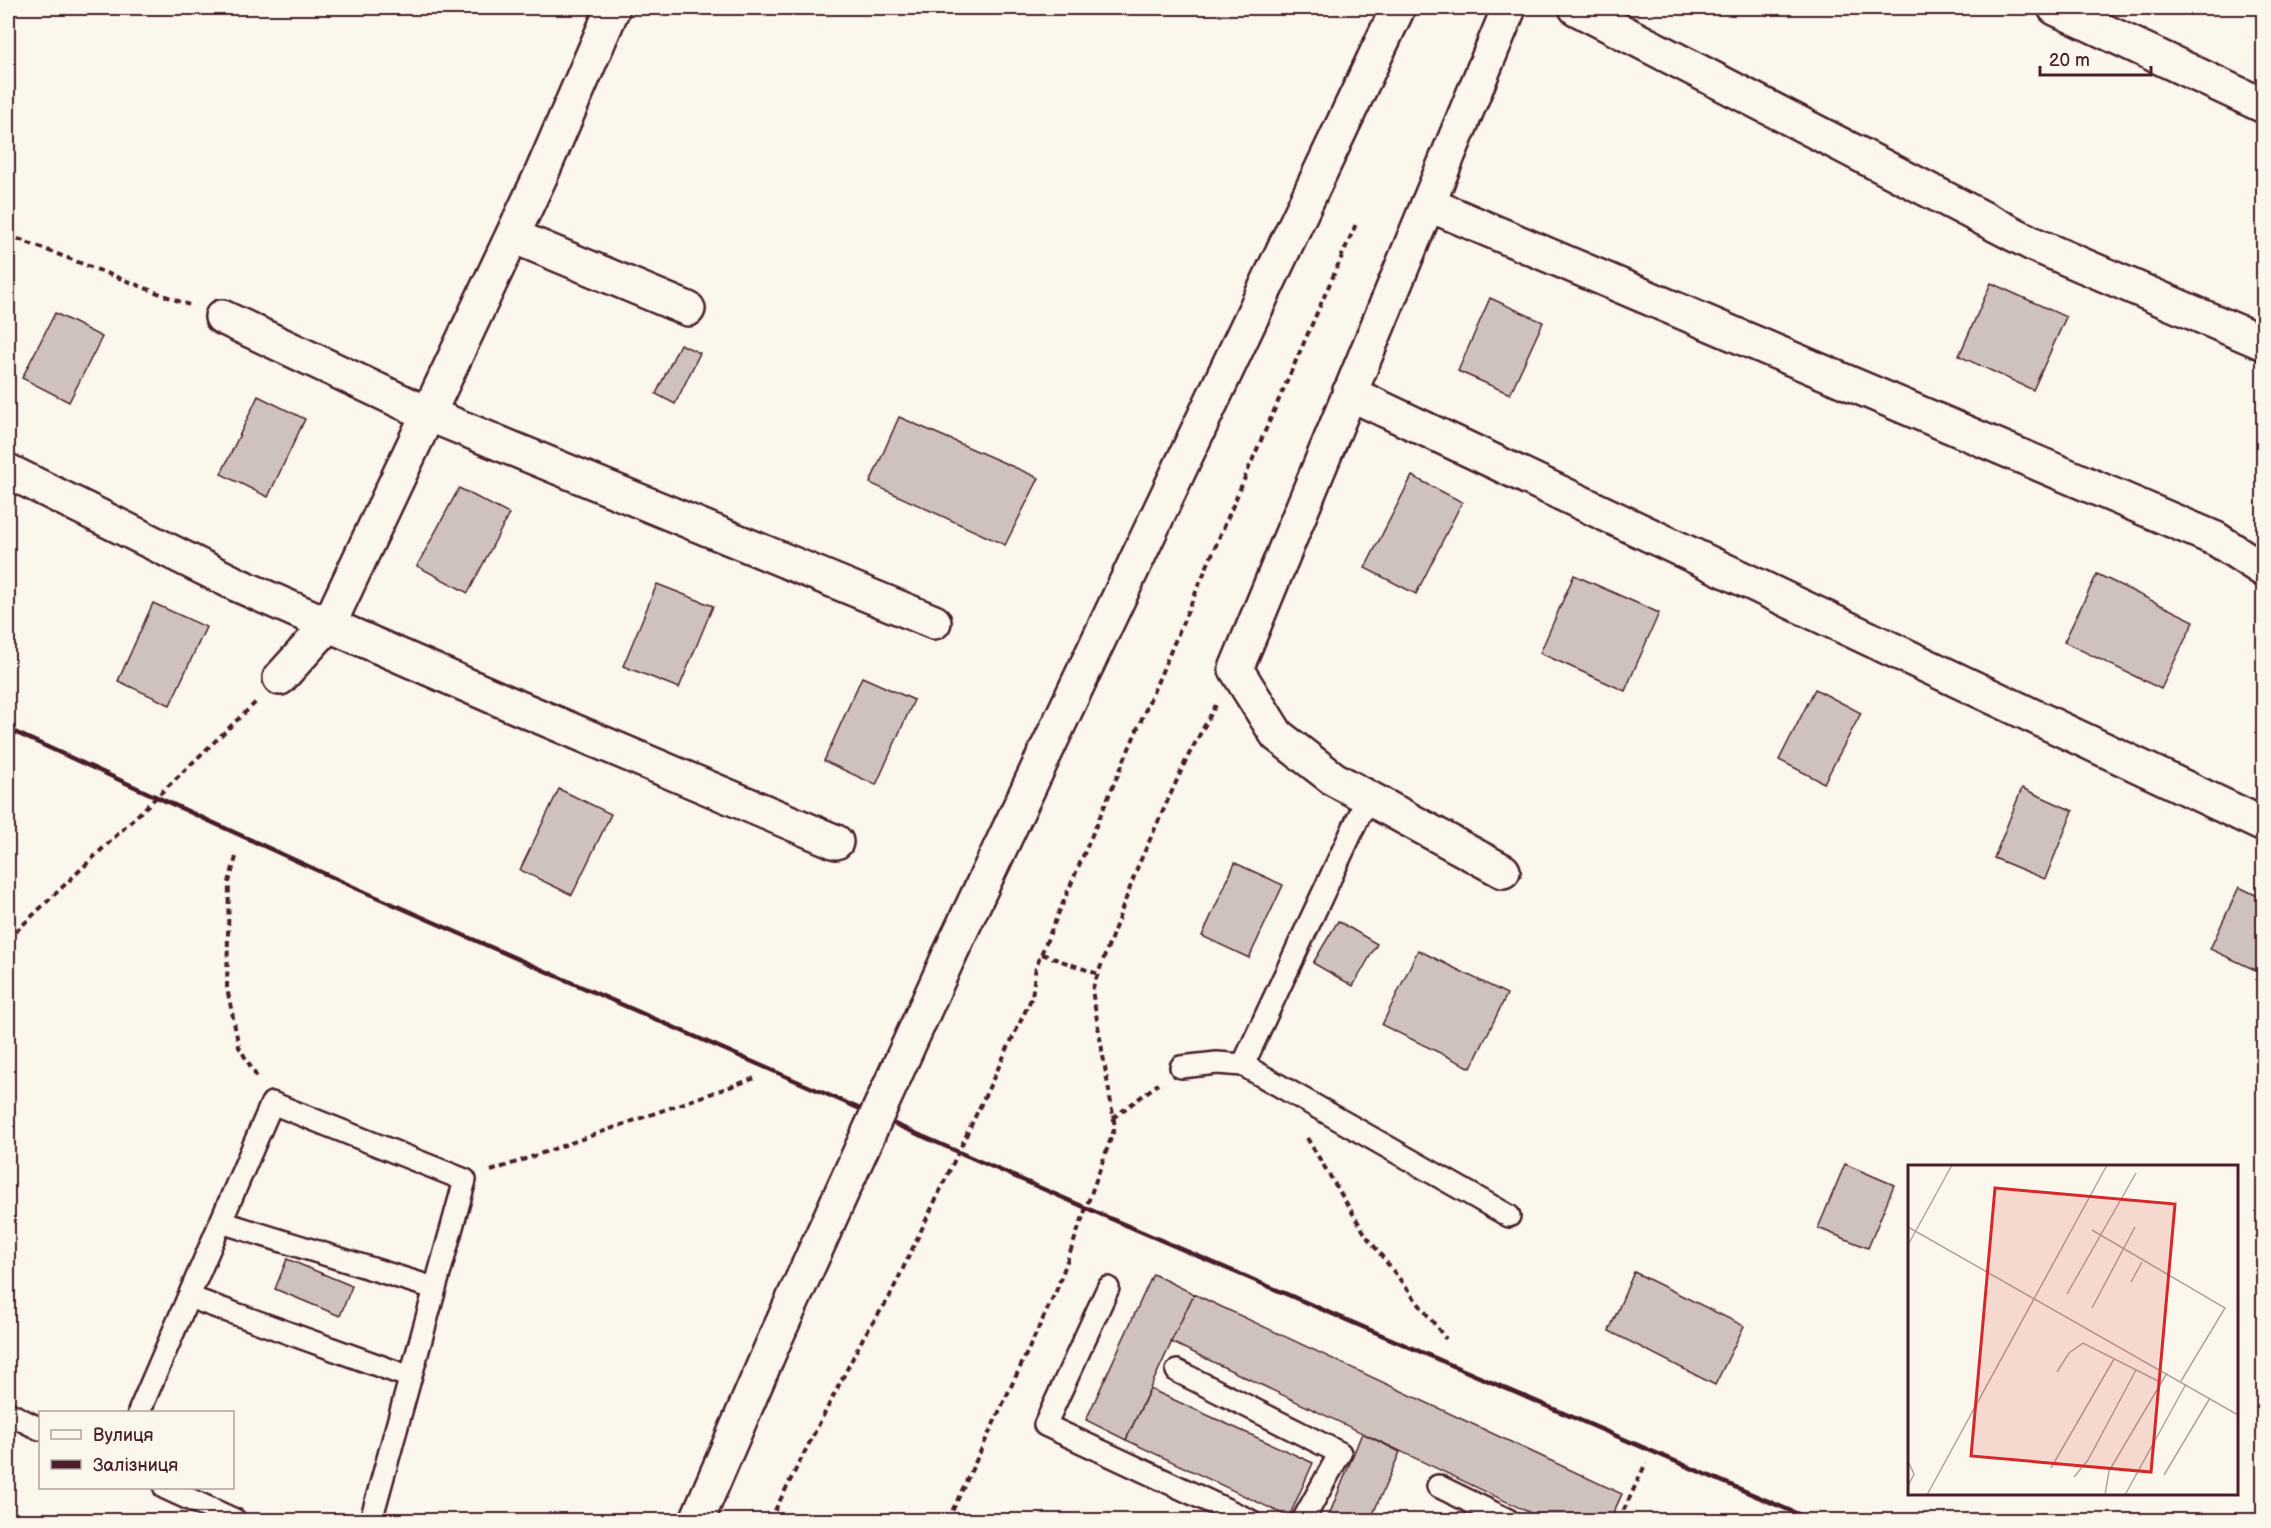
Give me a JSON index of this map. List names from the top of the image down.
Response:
{
  "legend": ["Вулиця", "Залізниця"],
  "scale_bar": "20 m"
}
